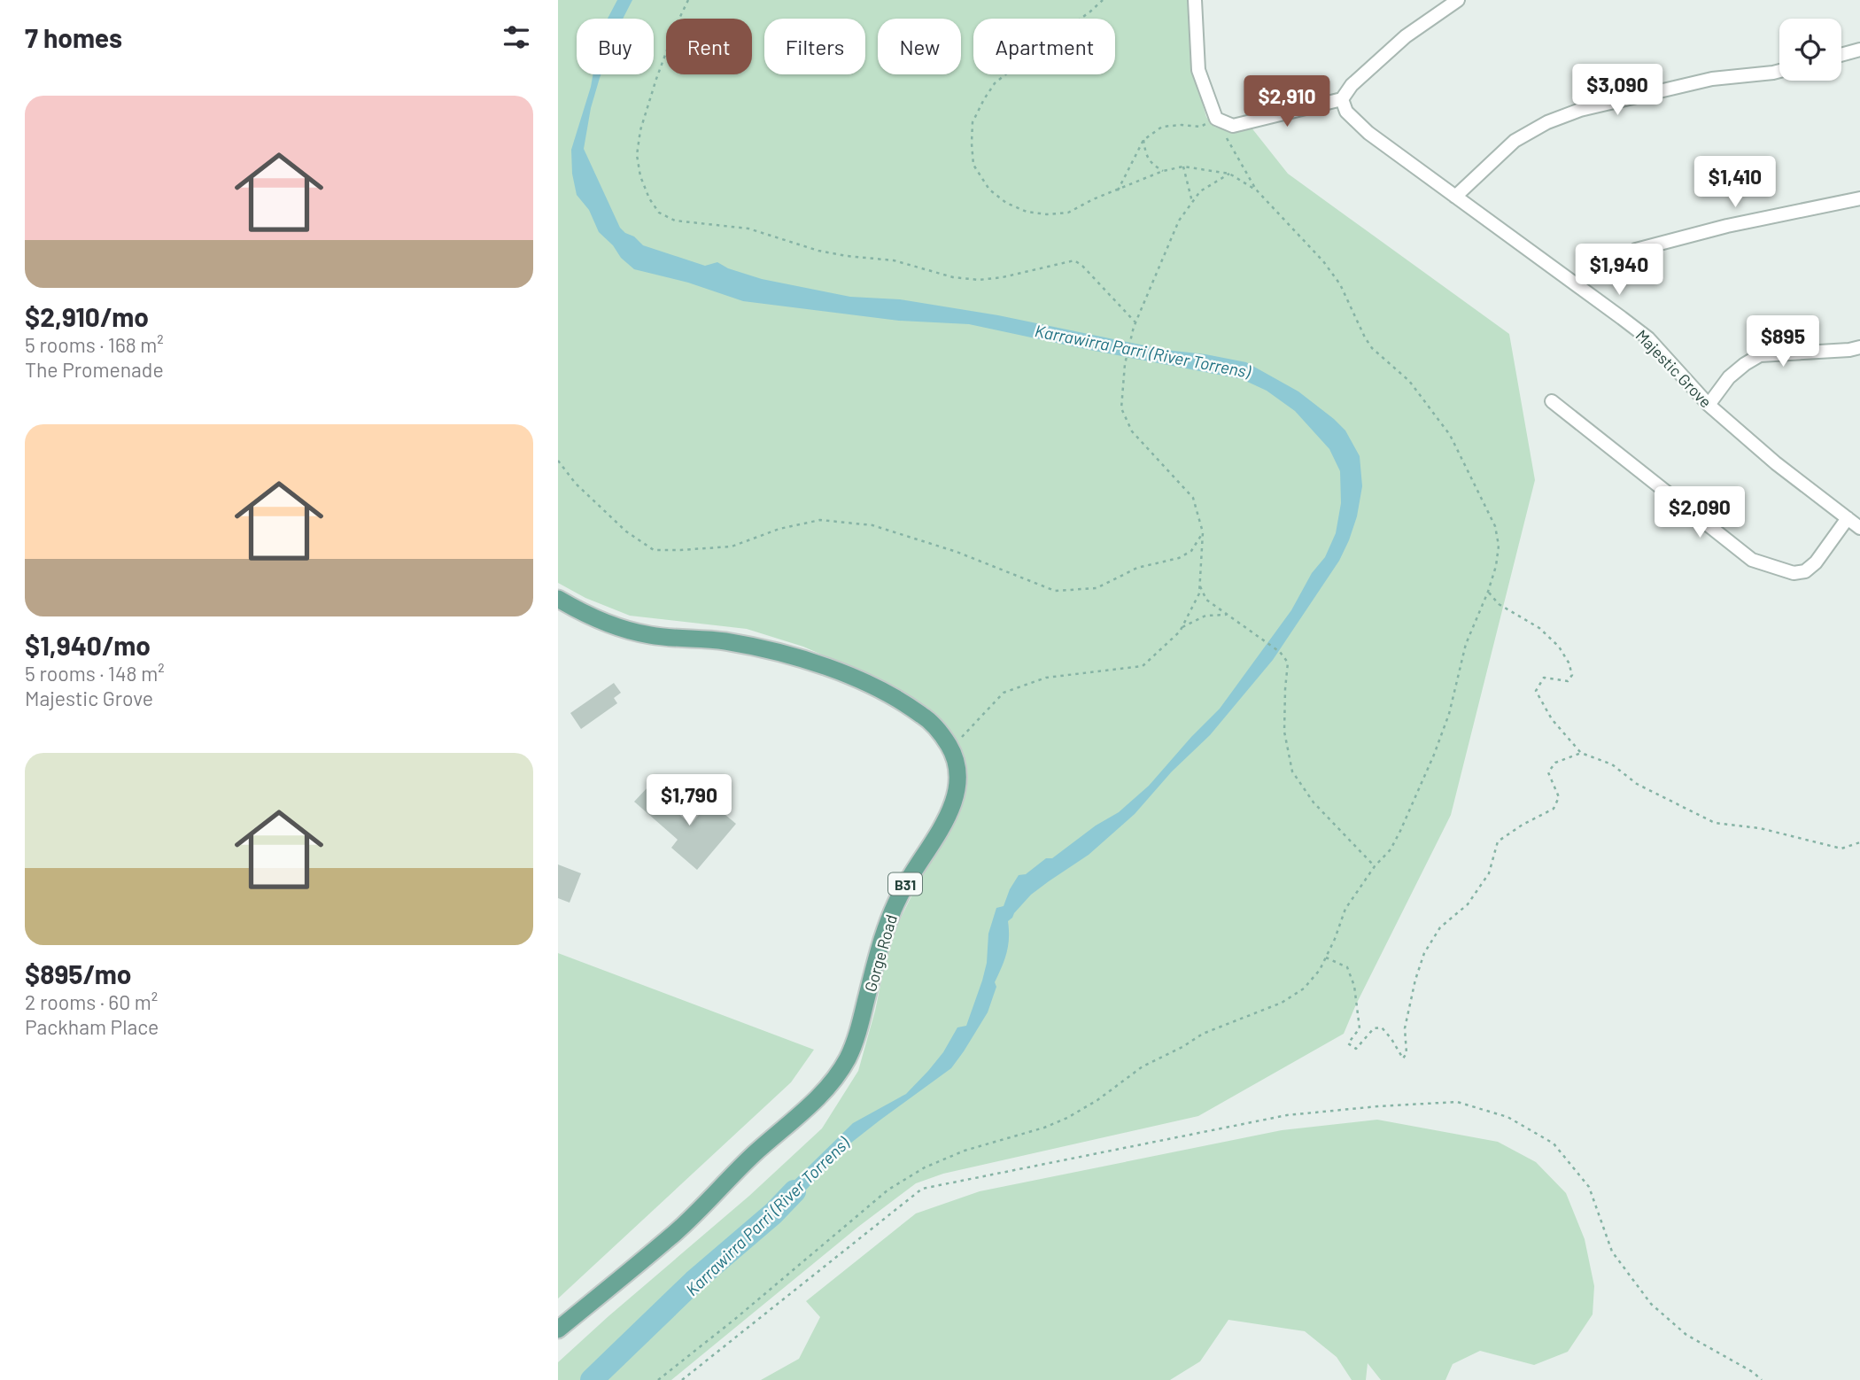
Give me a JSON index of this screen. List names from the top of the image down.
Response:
{
  "streets": {
    "main road": ["B31", "Gorge Road"],
    "street": ["Majestic Grove"]
  },
  "water": ["Karrawirra Parri (River Torrens)"],
  "page": {
    "heading": "7 homes",
    "chip": [
      "Buy",
      "Rent",
      "Filters",
      "New",
      "Apartment"
    ],
    "price": [
      "$3,090",
      "$2,910",
      "$1,410",
      "$1,940",
      "$895",
      "$2,090",
      "$1,790"
    ],
    "list": [
      {
        "name": "$2,910/mo",
        "note": "5 rooms · 168 m² · The Promenade"
      },
      {
        "name": "$1,940/mo",
        "note": "5 rooms · 148 m² · Majestic Grove"
      },
      {
        "name": "$895/mo",
        "note": "2 rooms · 60 m² · Packham Place"
      }
    ]
  }
}
